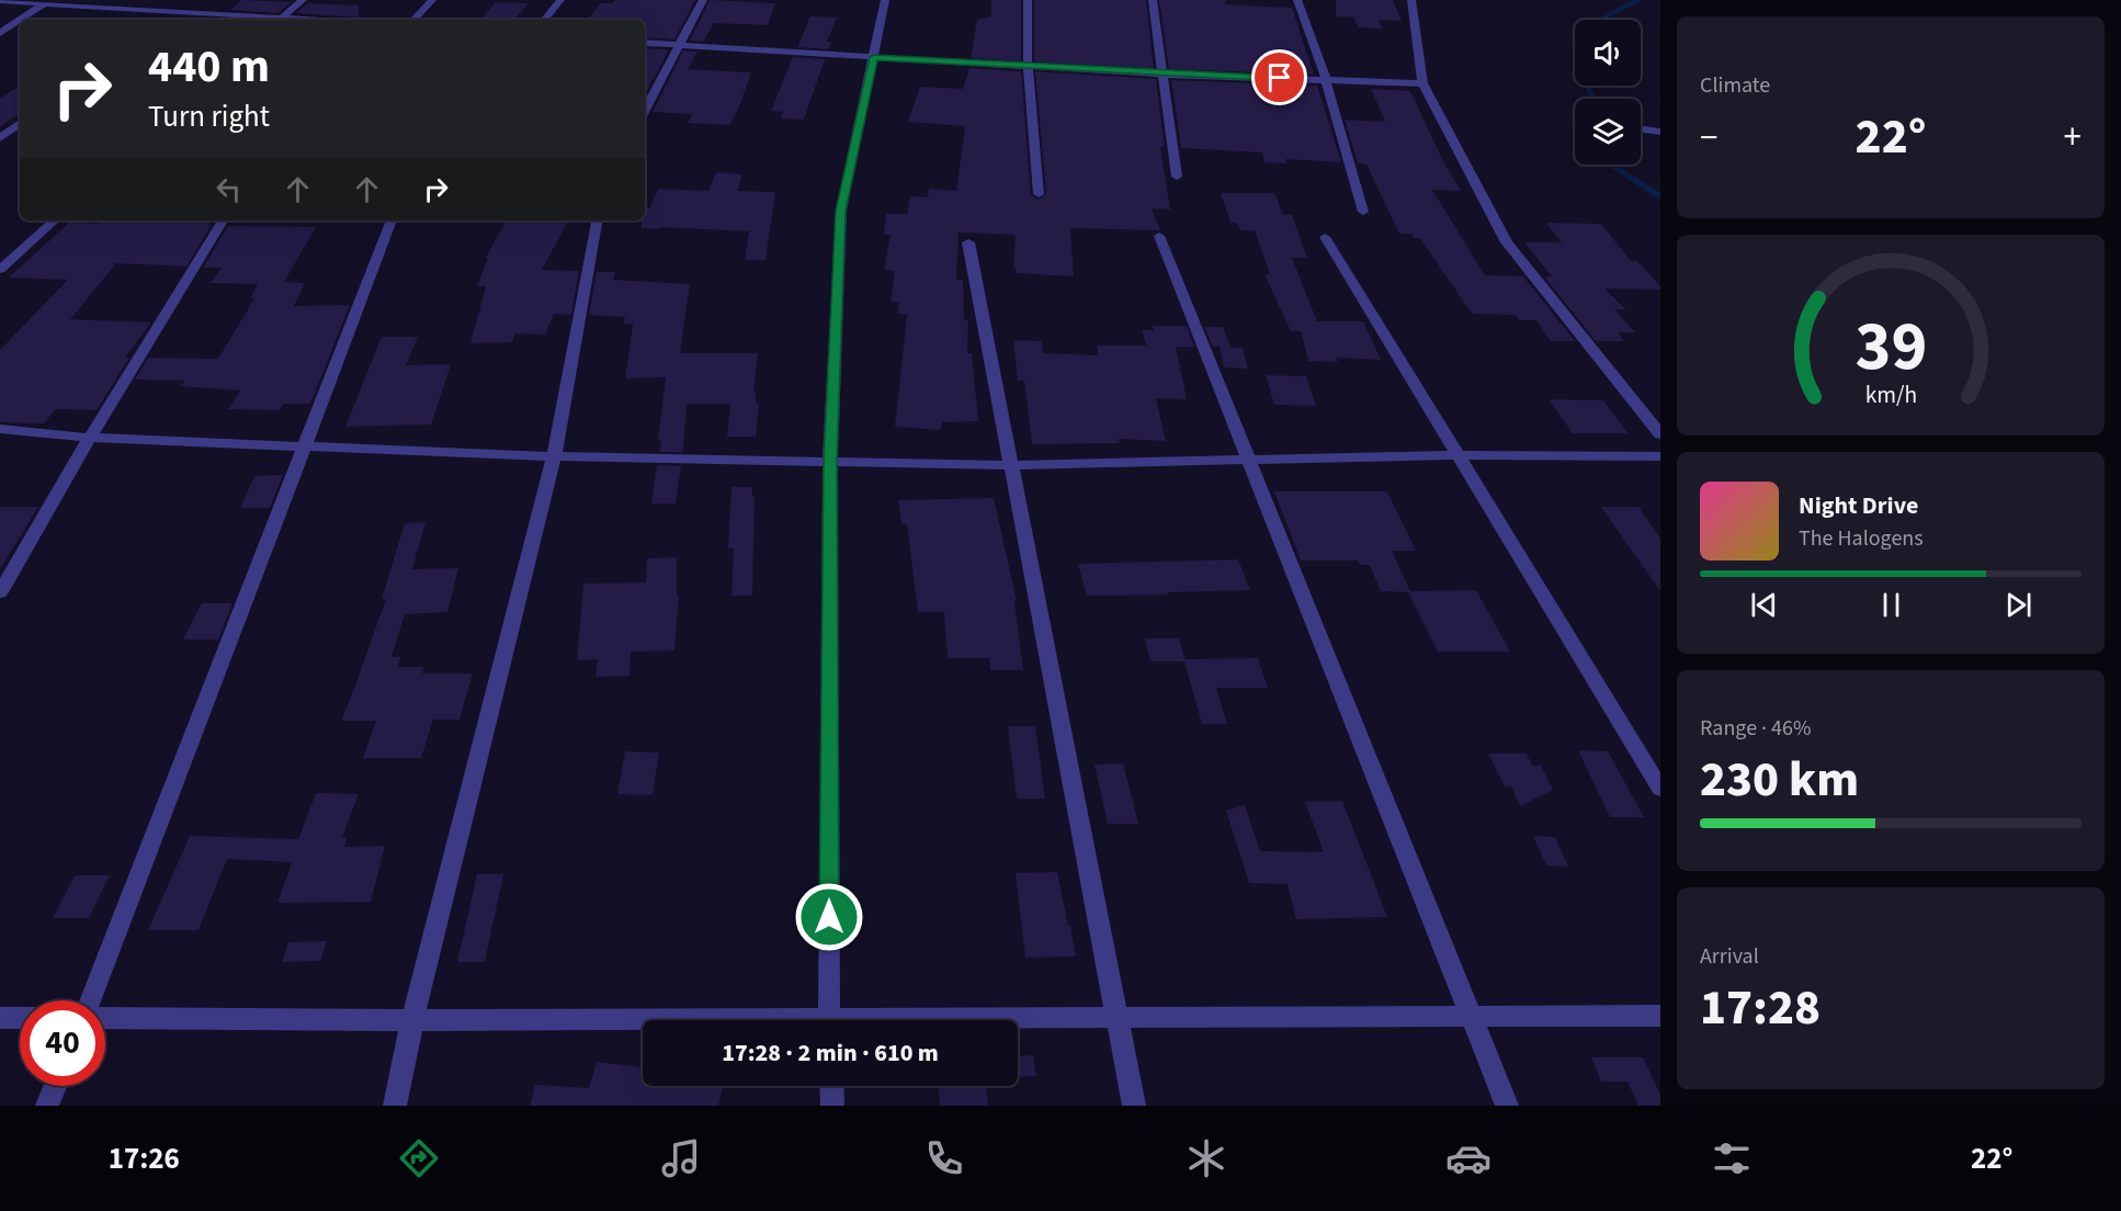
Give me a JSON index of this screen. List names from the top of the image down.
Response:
{
  "page": {
    "tile": [
      "Climate",
      ["Range · 46%", "230 km"],
      ["Arrival", "17:28"]
    ],
    "turn": ["440 m", "Turn right"],
    "heat": ["−", "22°", "+"],
    "song": ["Night Drive", "The Halogens"],
    "limit": "40",
    "trip": "17:28 · 2 min · 610 m",
    "tabs": ["17:26", "22°"],
    "gauge": ["39", "km/h"]
  }
}
